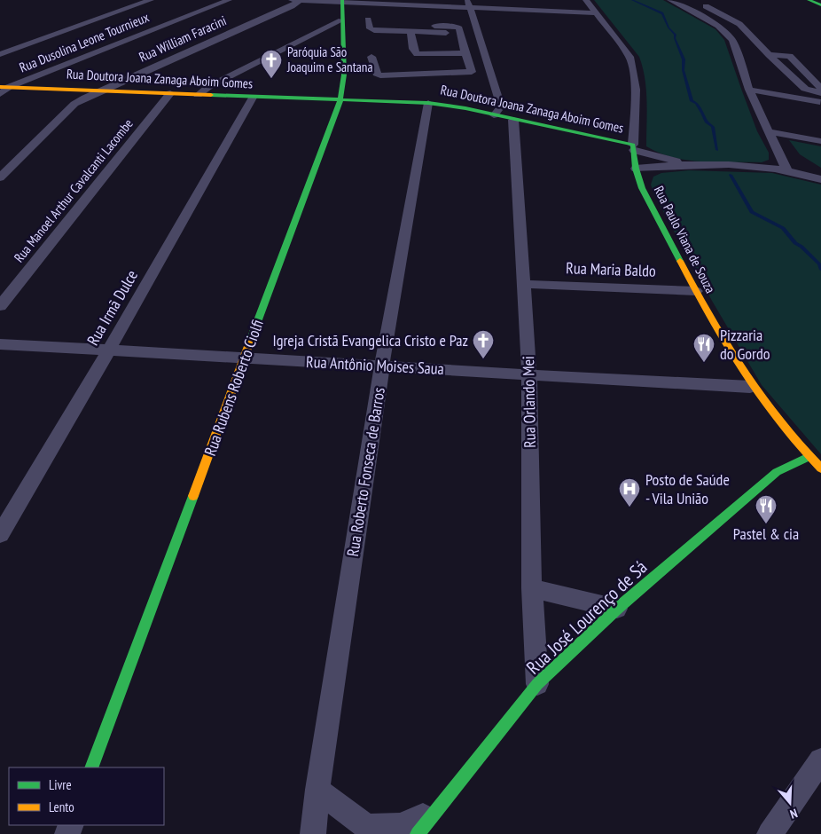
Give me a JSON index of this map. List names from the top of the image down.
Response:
{
  "streets": {
    "main road": [
      "Rua Doutora Joana Zanaga Aboim Gomes",
      "Rua Paulo Viana de Souza",
      "Rua Rubens Roberto Ciolfi",
      "Rua José Lourenço de Sá"
    ],
    "street": [
      "Rua William Faracini",
      "Rua Dusolina Leone Tournieux",
      "Rua Manoel Arthur Cavalcanti Lacombe",
      "Rua Maria Baldo",
      "Rua Irmã Dulce",
      "Rua Antônio Moises Saua",
      "Rua Orlando Mei",
      "Rua Roberto Fonseca de Barros"
    ]
  },
  "crossings": [
    ["Rua William Faracini", "Rua Doutora Joana Zanaga Aboim Gomes"],
    ["Rua Dusolina Leone Tournieux", "Rua Doutora Joana Zanaga Aboim Gomes"],
    ["Rua Doutora Joana Zanaga Aboim Gomes", "Rua Manoel Arthur Cavalcanti Lacombe"],
    ["Rua Doutora Joana Zanaga Aboim Gomes", "Rua Paulo Viana de Souza"],
    ["Rua Doutora Joana Zanaga Aboim Gomes", "Rua Irmã Dulce"],
    ["Rua Doutora Joana Zanaga Aboim Gomes", "Rua Rubens Roberto Ciolfi"],
    ["Rua Doutora Joana Zanaga Aboim Gomes", "Rua Orlando Mei"],
    ["Rua Doutora Joana Zanaga Aboim Gomes", "Rua Roberto Fonseca de Barros"],
    ["Rua Paulo Viana de Souza", "Rua Maria Baldo"],
    ["Rua Paulo Viana de Souza", "Rua Antônio Moises Saua"],
    ["Rua Paulo Viana de Souza", "Rua José Lourenço de Sá"],
    ["Rua Maria Baldo", "Rua Orlando Mei"],
    ["Rua Irmã Dulce", "Rua Antônio Moises Saua"],
    ["Rua Antônio Moises Saua", "Rua Rubens Roberto Ciolfi"],
    ["Rua Antônio Moises Saua", "Rua Orlando Mei"],
    ["Rua Antônio Moises Saua", "Rua Roberto Fonseca de Barros"],
    ["Rua Orlando Mei", "Rua José Lourenço de Sá"]
  ],
  "places": {
    "church": ["Paróquia São Joaquim e Santana", "Igreja Cristã Evangelica Cristo e Paz"],
    "restaurant": ["Pizzaria do Gordo", "Pastel & cia"],
    "hospital": ["Posto de Saúde - Vila União"]
  },
  "legend": ["Livre", "Lento"],
  "north": "bottom"
}
